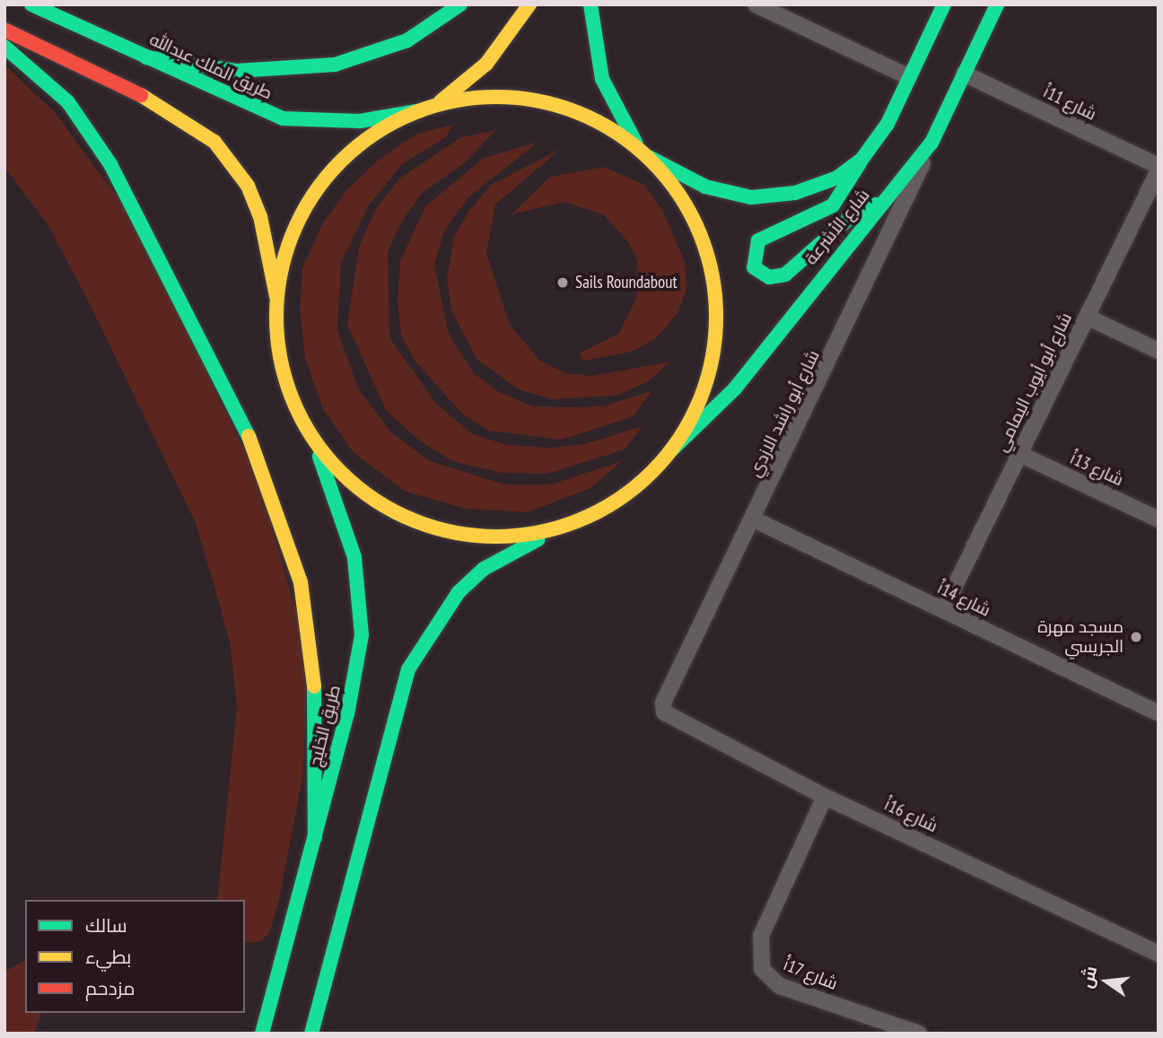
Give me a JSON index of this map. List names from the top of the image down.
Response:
{
  "streets": {
    "main road": ["طريق الملك عبدالله", "شارع الأشرعة", "طريق الخليج"],
    "street": [
      "شارع 11أ",
      "شارع أبو أيوب اليمامي",
      "شارع أبو راشد الازدي",
      "شارع 13أ",
      "شارع 14أ",
      "شارع 16أ",
      "شارع 17أ"
    ]
  },
  "crossings": [
    ["شارع 11أ", "شارع الأشرعة"],
    ["شارع 11أ", "شارع أبو أيوب اليمامي"],
    ["شارع الأشرعة", "شارع أبو راشد الازدي"],
    ["شارع أبو أيوب اليمامي", "شارع 13أ"],
    ["شارع أبو أيوب اليمامي", "شارع 14أ"],
    ["شارع أبو راشد الازدي", "شارع 14أ"],
    ["شارع أبو راشد الازدي", "شارع 16أ"],
    ["شارع 16أ", "شارع 17أ"]
  ],
  "places": ["Sails Roundabout", "مسجد مهرة الجريسي"],
  "legend": ["سالك", "بطيء", "مزدحم"],
  "north": "left"
}
